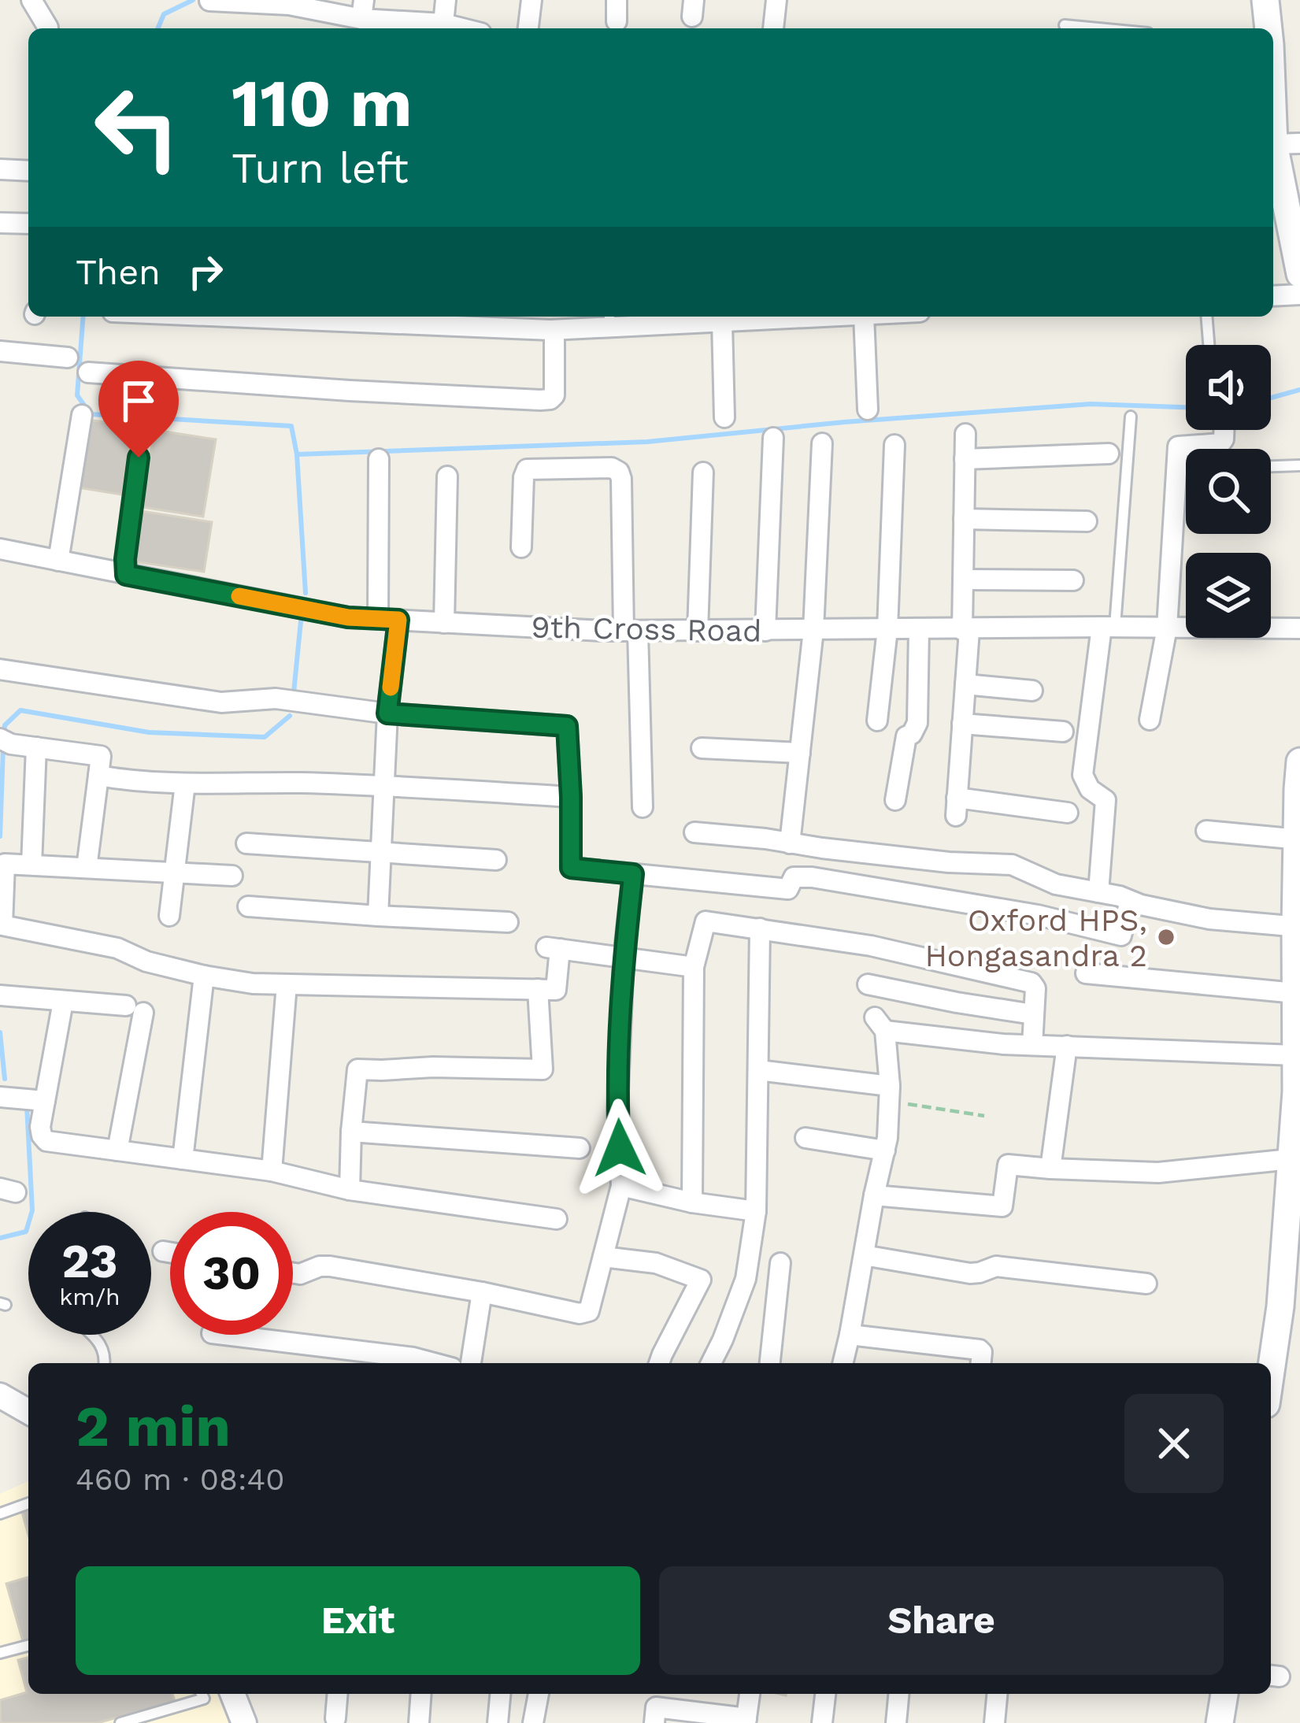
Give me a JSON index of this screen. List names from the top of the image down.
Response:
{
  "streets": {
    "street": ["9th Cross Road"]
  },
  "places": ["Oxford HPS, Hongasandra 2"],
  "page": {
    "turn": ["110 m", "Turn left"],
    "then": "Then",
    "speed": "23 km/h",
    "limit": "30",
    "heading": ["2 min", "460 m · 08:40"],
    "buttons": ["Exit", "Share"]
  }
}
